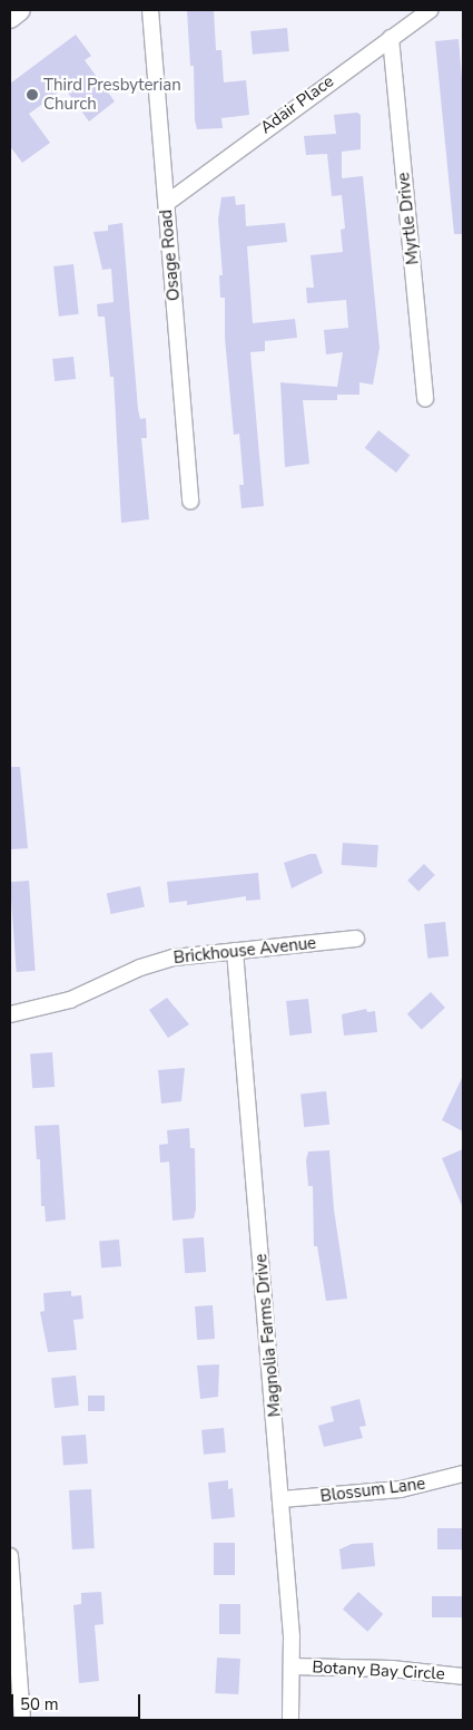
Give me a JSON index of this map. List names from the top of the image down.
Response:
{
  "streets": {
    "street": [
      "Adair Place",
      "Myrtle Drive",
      "Osage Road",
      "Brickhouse Avenue",
      "Magnolia Farms Drive",
      "Blossum Lane",
      "Botany Bay Circle"
    ]
  },
  "crossings": [
    ["Adair Place", "Myrtle Drive"],
    ["Adair Place", "Osage Road"],
    ["Brickhouse Avenue", "Magnolia Farms Drive"],
    ["Magnolia Farms Drive", "Blossum Lane"],
    ["Magnolia Farms Drive", "Botany Bay Circle"]
  ],
  "places": ["Third Presbyterian Church"],
  "scale_bar": "50 m"
}
